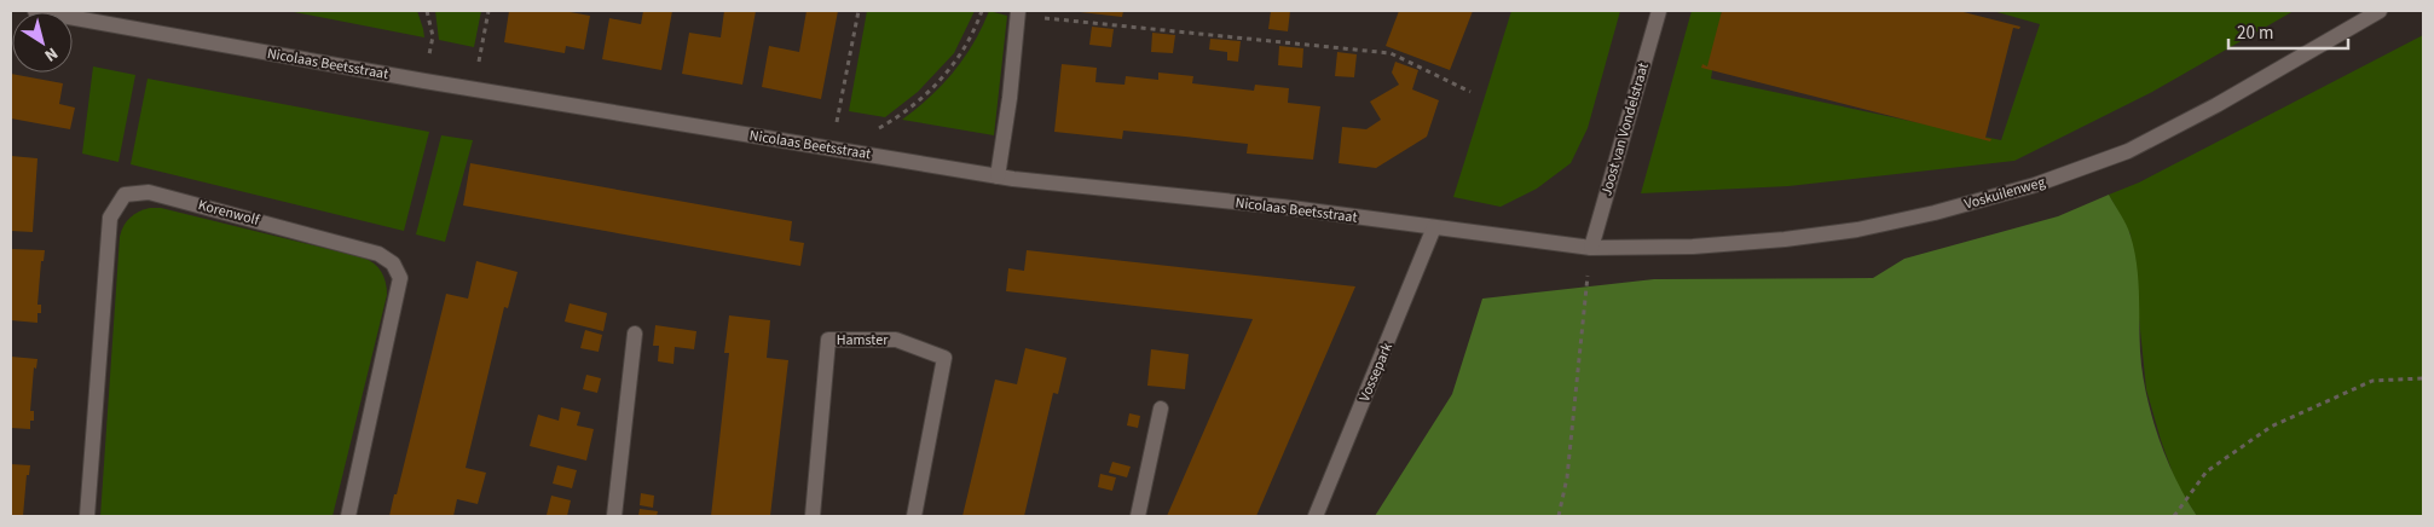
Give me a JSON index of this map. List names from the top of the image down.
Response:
{
  "streets": {
    "street": [
      "Nicolaas Beetsstraat",
      "Joost van Vondelstraat",
      "Voskuilenweg",
      "Korenwolf",
      "Hamster",
      "Vossepark"
    ]
  },
  "crossings": [
    ["Nicolaas Beetsstraat", "Joost van Vondelstraat"],
    ["Nicolaas Beetsstraat", "Voskuilenweg"],
    ["Nicolaas Beetsstraat", "Vossepark"],
    ["Joost van Vondelstraat", "Voskuilenweg"]
  ],
  "scale_bar": "20 m",
  "north": "bottom right"
}
